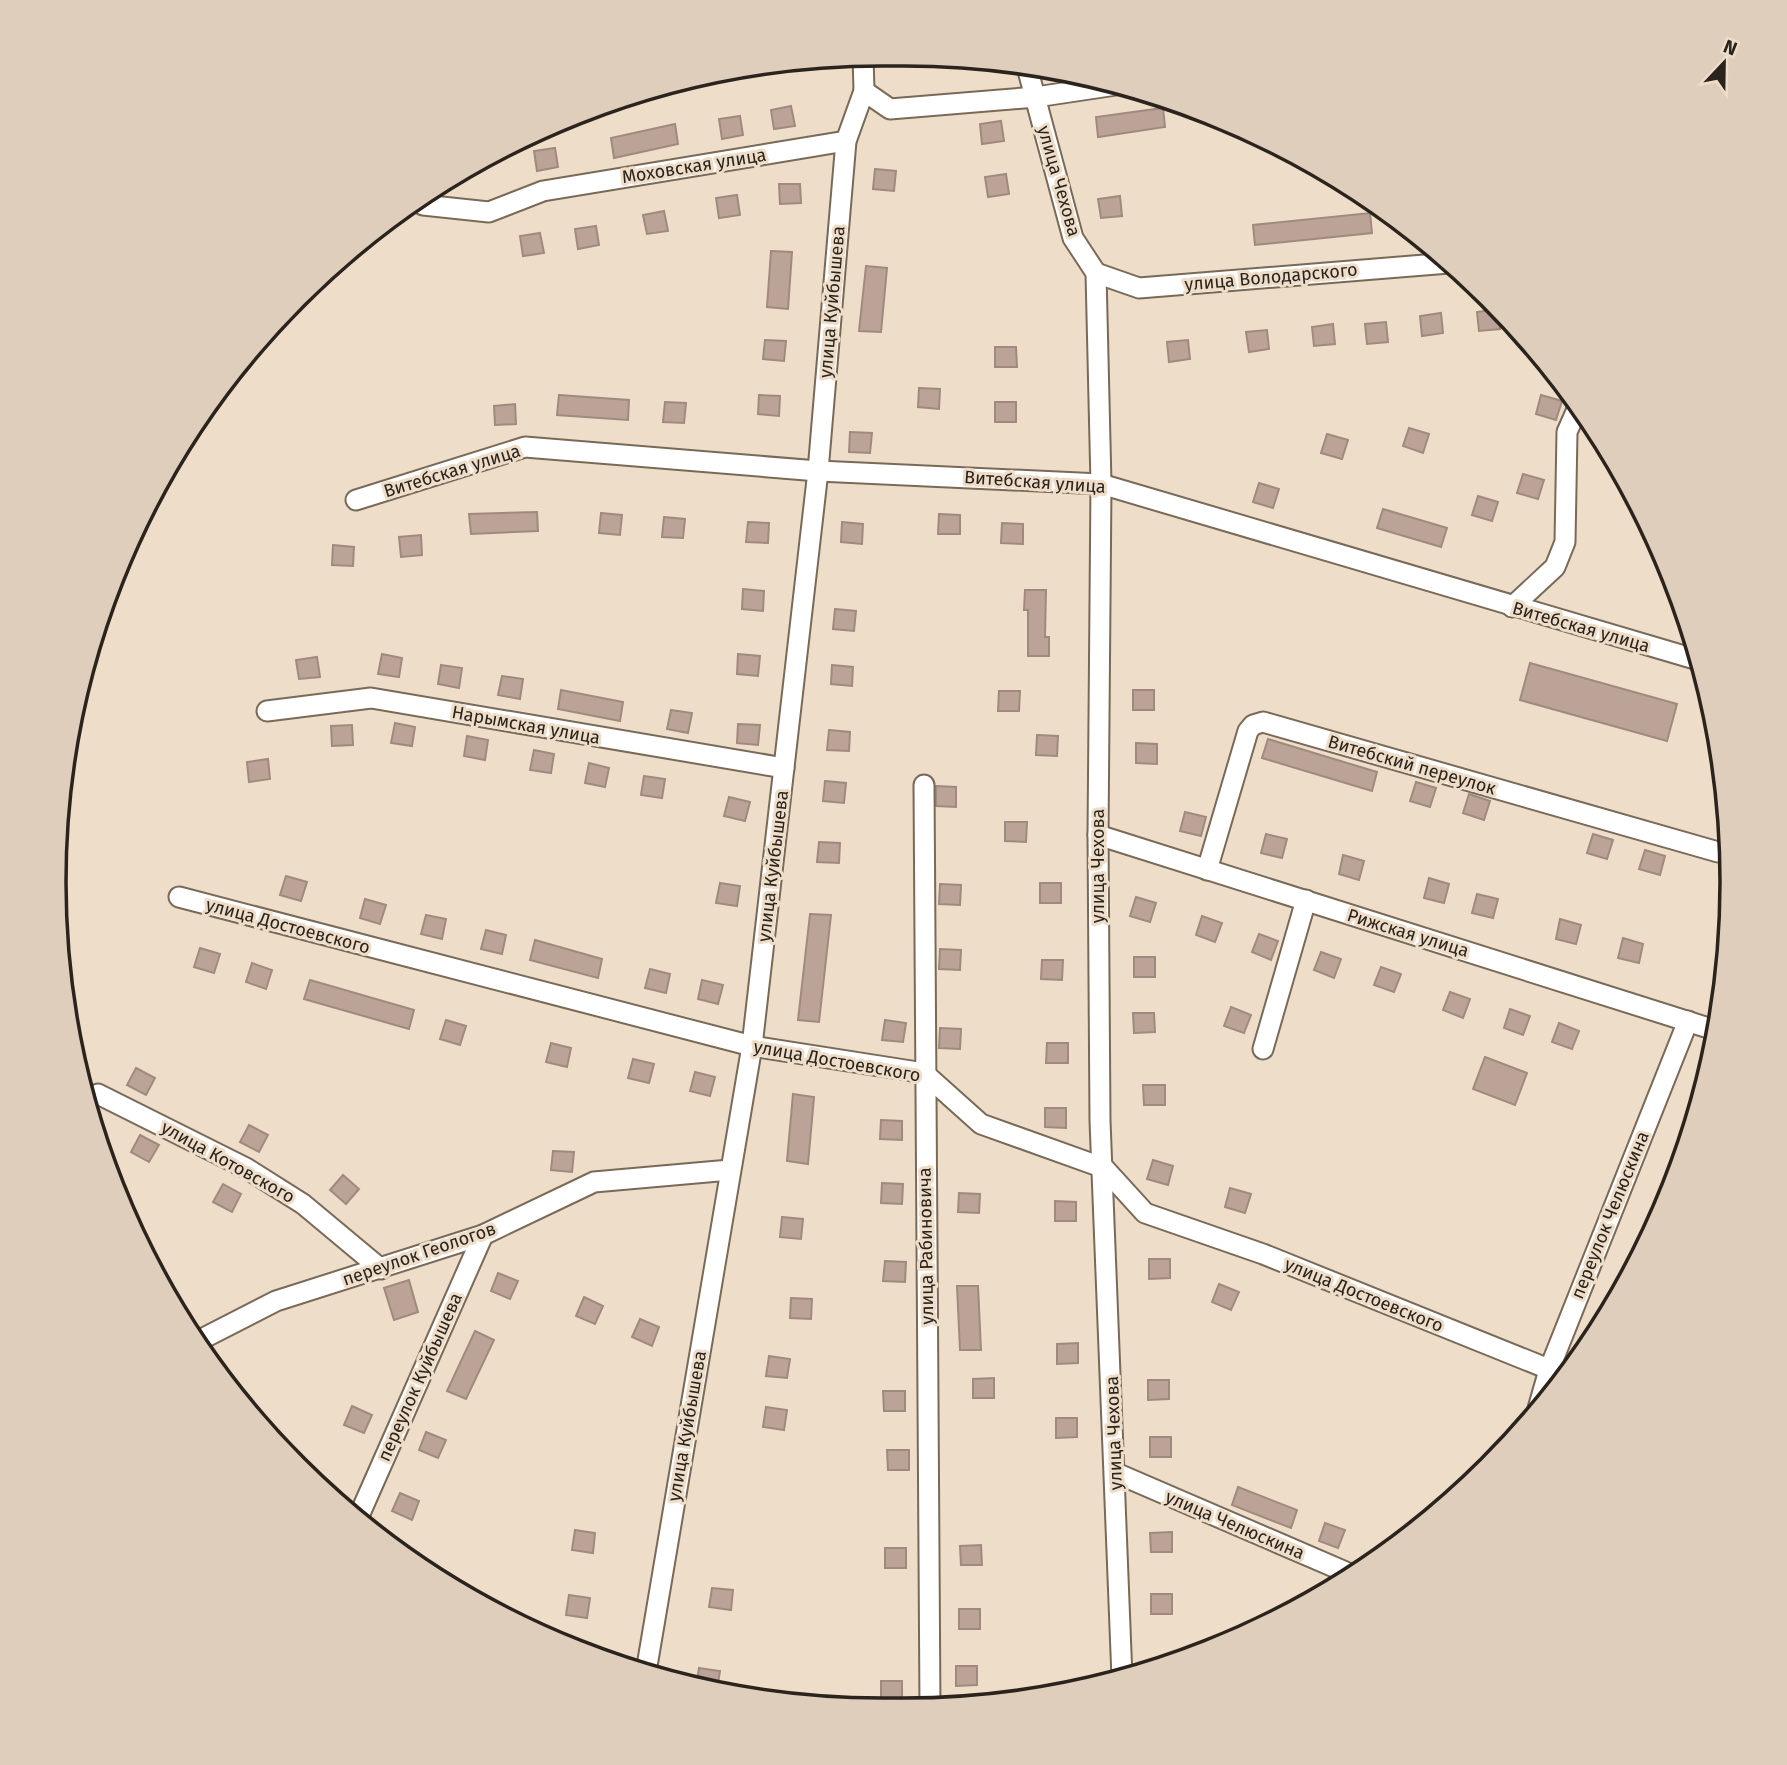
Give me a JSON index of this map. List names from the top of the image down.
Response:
{
  "streets": {
    "street": [
      "Моховская улица",
      "улица Чехова",
      "улица Володарского",
      "улица Куйбышева",
      "Витебская улица",
      "Нарымская улица",
      "Витебский переулок",
      "улица Достоевского",
      "Рижская улица",
      "улица Котовского",
      "переулок Челюскина",
      "улица Рабиновича",
      "переулок Геологов",
      "переулок Куйбышева",
      "улица Челюскина"
    ]
  },
  "crossings": [
    ["Моховская улица", "улица Куйбышева"],
    ["улица Чехова", "улица Володарского"],
    ["улица Чехова", "Витебская улица"],
    ["улица Чехова", "улица Достоевского"],
    ["улица Чехова", "Рижская улица"],
    ["улица Чехова", "улица Челюскина"],
    ["улица Куйбышева", "Витебская улица"],
    ["улица Куйбышева", "Нарымская улица"],
    ["улица Куйбышева", "улица Достоевского"],
    ["улица Куйбышева", "переулок Геологов"],
    ["Витебский переулок", "Рижская улица"],
    ["улица Достоевского", "улица Рабиновича"],
    ["Рижская улица", "переулок Челюскина"],
    ["улица Котовского", "переулок Геологов"],
    ["переулок Геологов", "переулок Куйбышева"]
  ],
  "north": "top"
}
